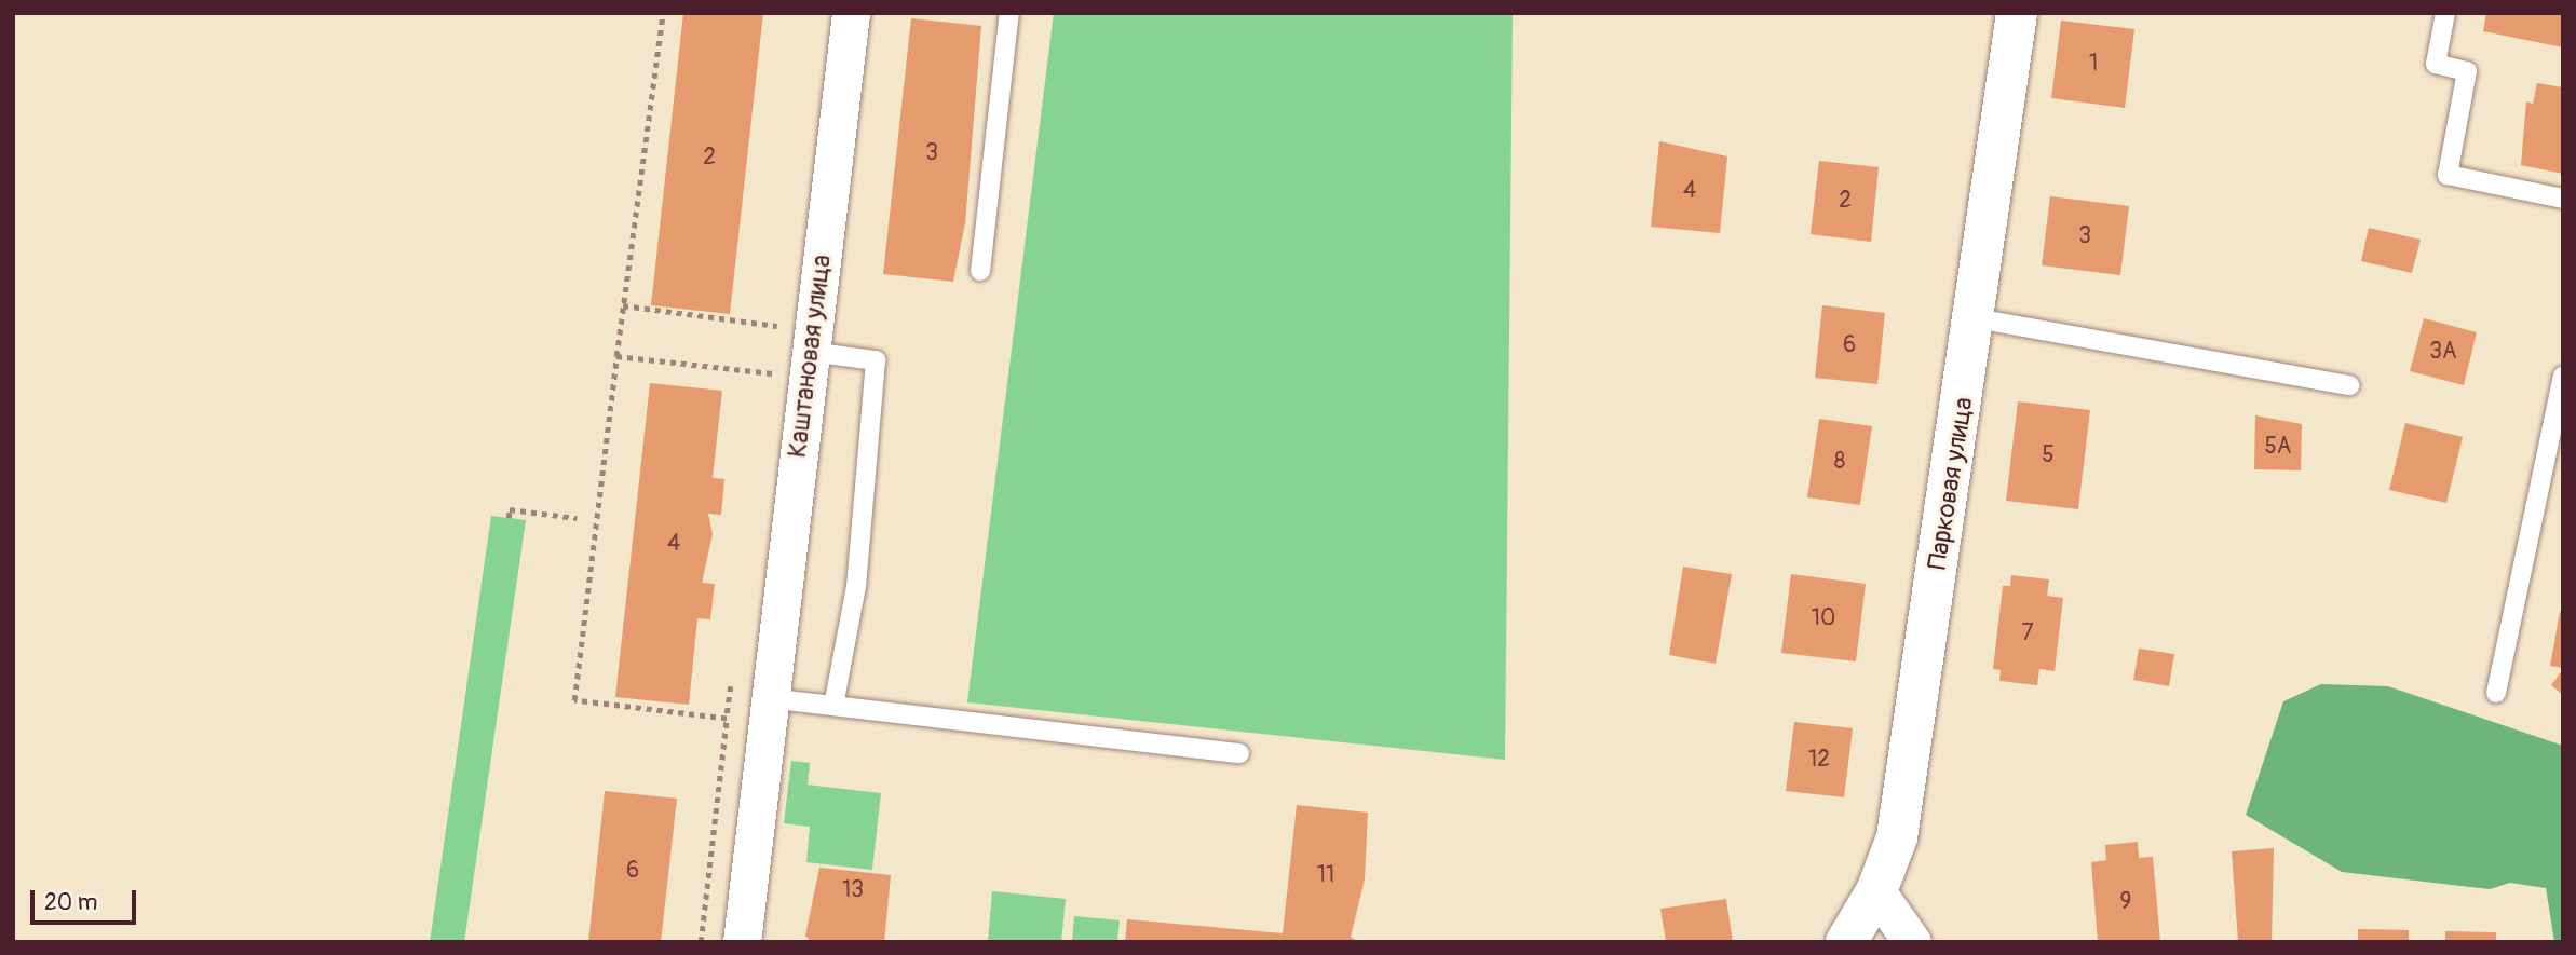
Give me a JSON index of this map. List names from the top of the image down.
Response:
{
  "streets": {
    "street": ["Каштановая улица", "Парковая улица"]
  },
  "house_numbers": [
    "1",
    "3",
    "2",
    "4",
    "2",
    "3",
    "6",
    "3А",
    "5А",
    "5",
    "8",
    "4",
    "10",
    "7",
    "12",
    "6",
    "11",
    "13",
    "9"
  ],
  "scale_bar": "20 m"
}
